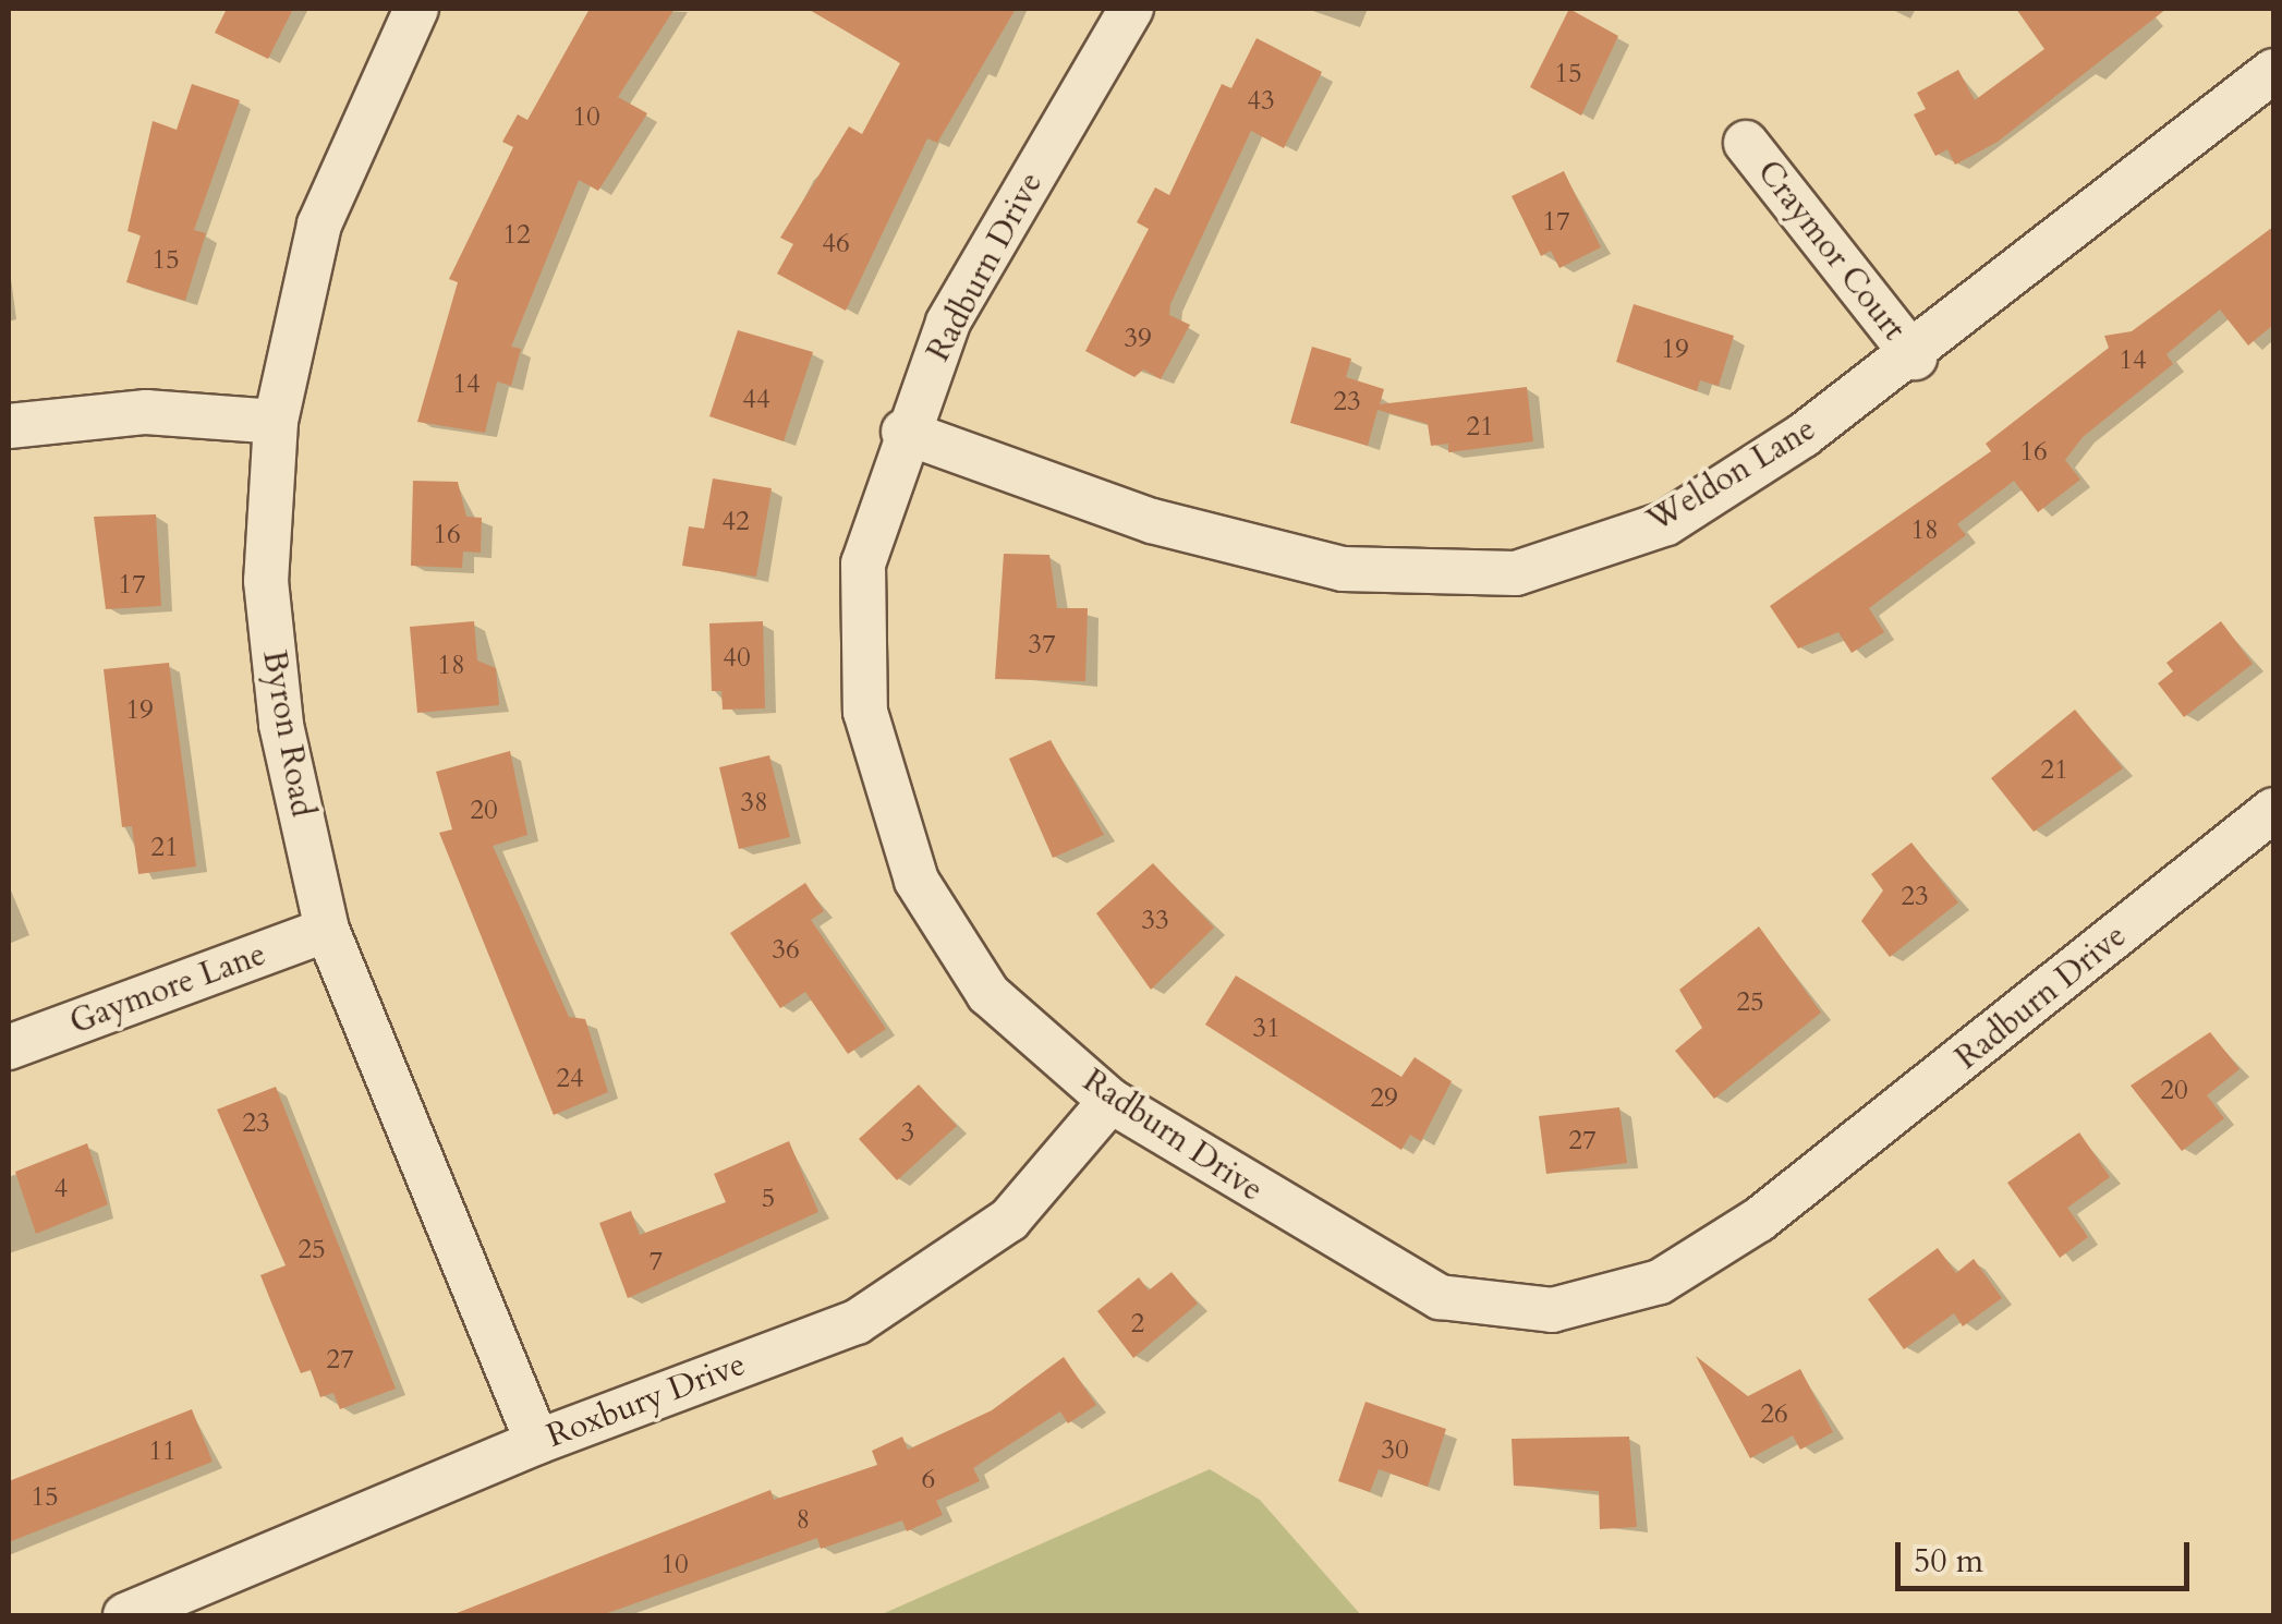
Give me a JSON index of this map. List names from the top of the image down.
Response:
{
  "streets": {
    "street": [
      "Craymor Court",
      "Radburn Drive",
      "Weldon Lane",
      "Byron Road",
      "Gaymore Lane",
      "Roxbury Drive"
    ]
  },
  "crossings": [
    ["Craymor Court", "Weldon Lane"],
    ["Radburn Drive", "Weldon Lane"],
    ["Radburn Drive", "Roxbury Drive"],
    ["Byron Road", "Gaymore Lane"],
    ["Byron Road", "Roxbury Drive"]
  ],
  "house_numbers": [
    "15",
    "43",
    "10",
    "17",
    "12",
    "46",
    "15",
    "39",
    "19",
    "14",
    "14",
    "44",
    "23",
    "21",
    "16",
    "42",
    "18",
    "16",
    "17",
    "37",
    "40",
    "18",
    "19",
    "21",
    "38",
    "20",
    "21",
    "23",
    "33",
    "36",
    "25",
    "31",
    "24",
    "20",
    "29",
    "23",
    "3",
    "27",
    "4",
    "5",
    "25",
    "7",
    "2",
    "27",
    "26",
    "30",
    "11",
    "6",
    "15",
    "8",
    "10"
  ],
  "scale_bar": "50 m"
}
